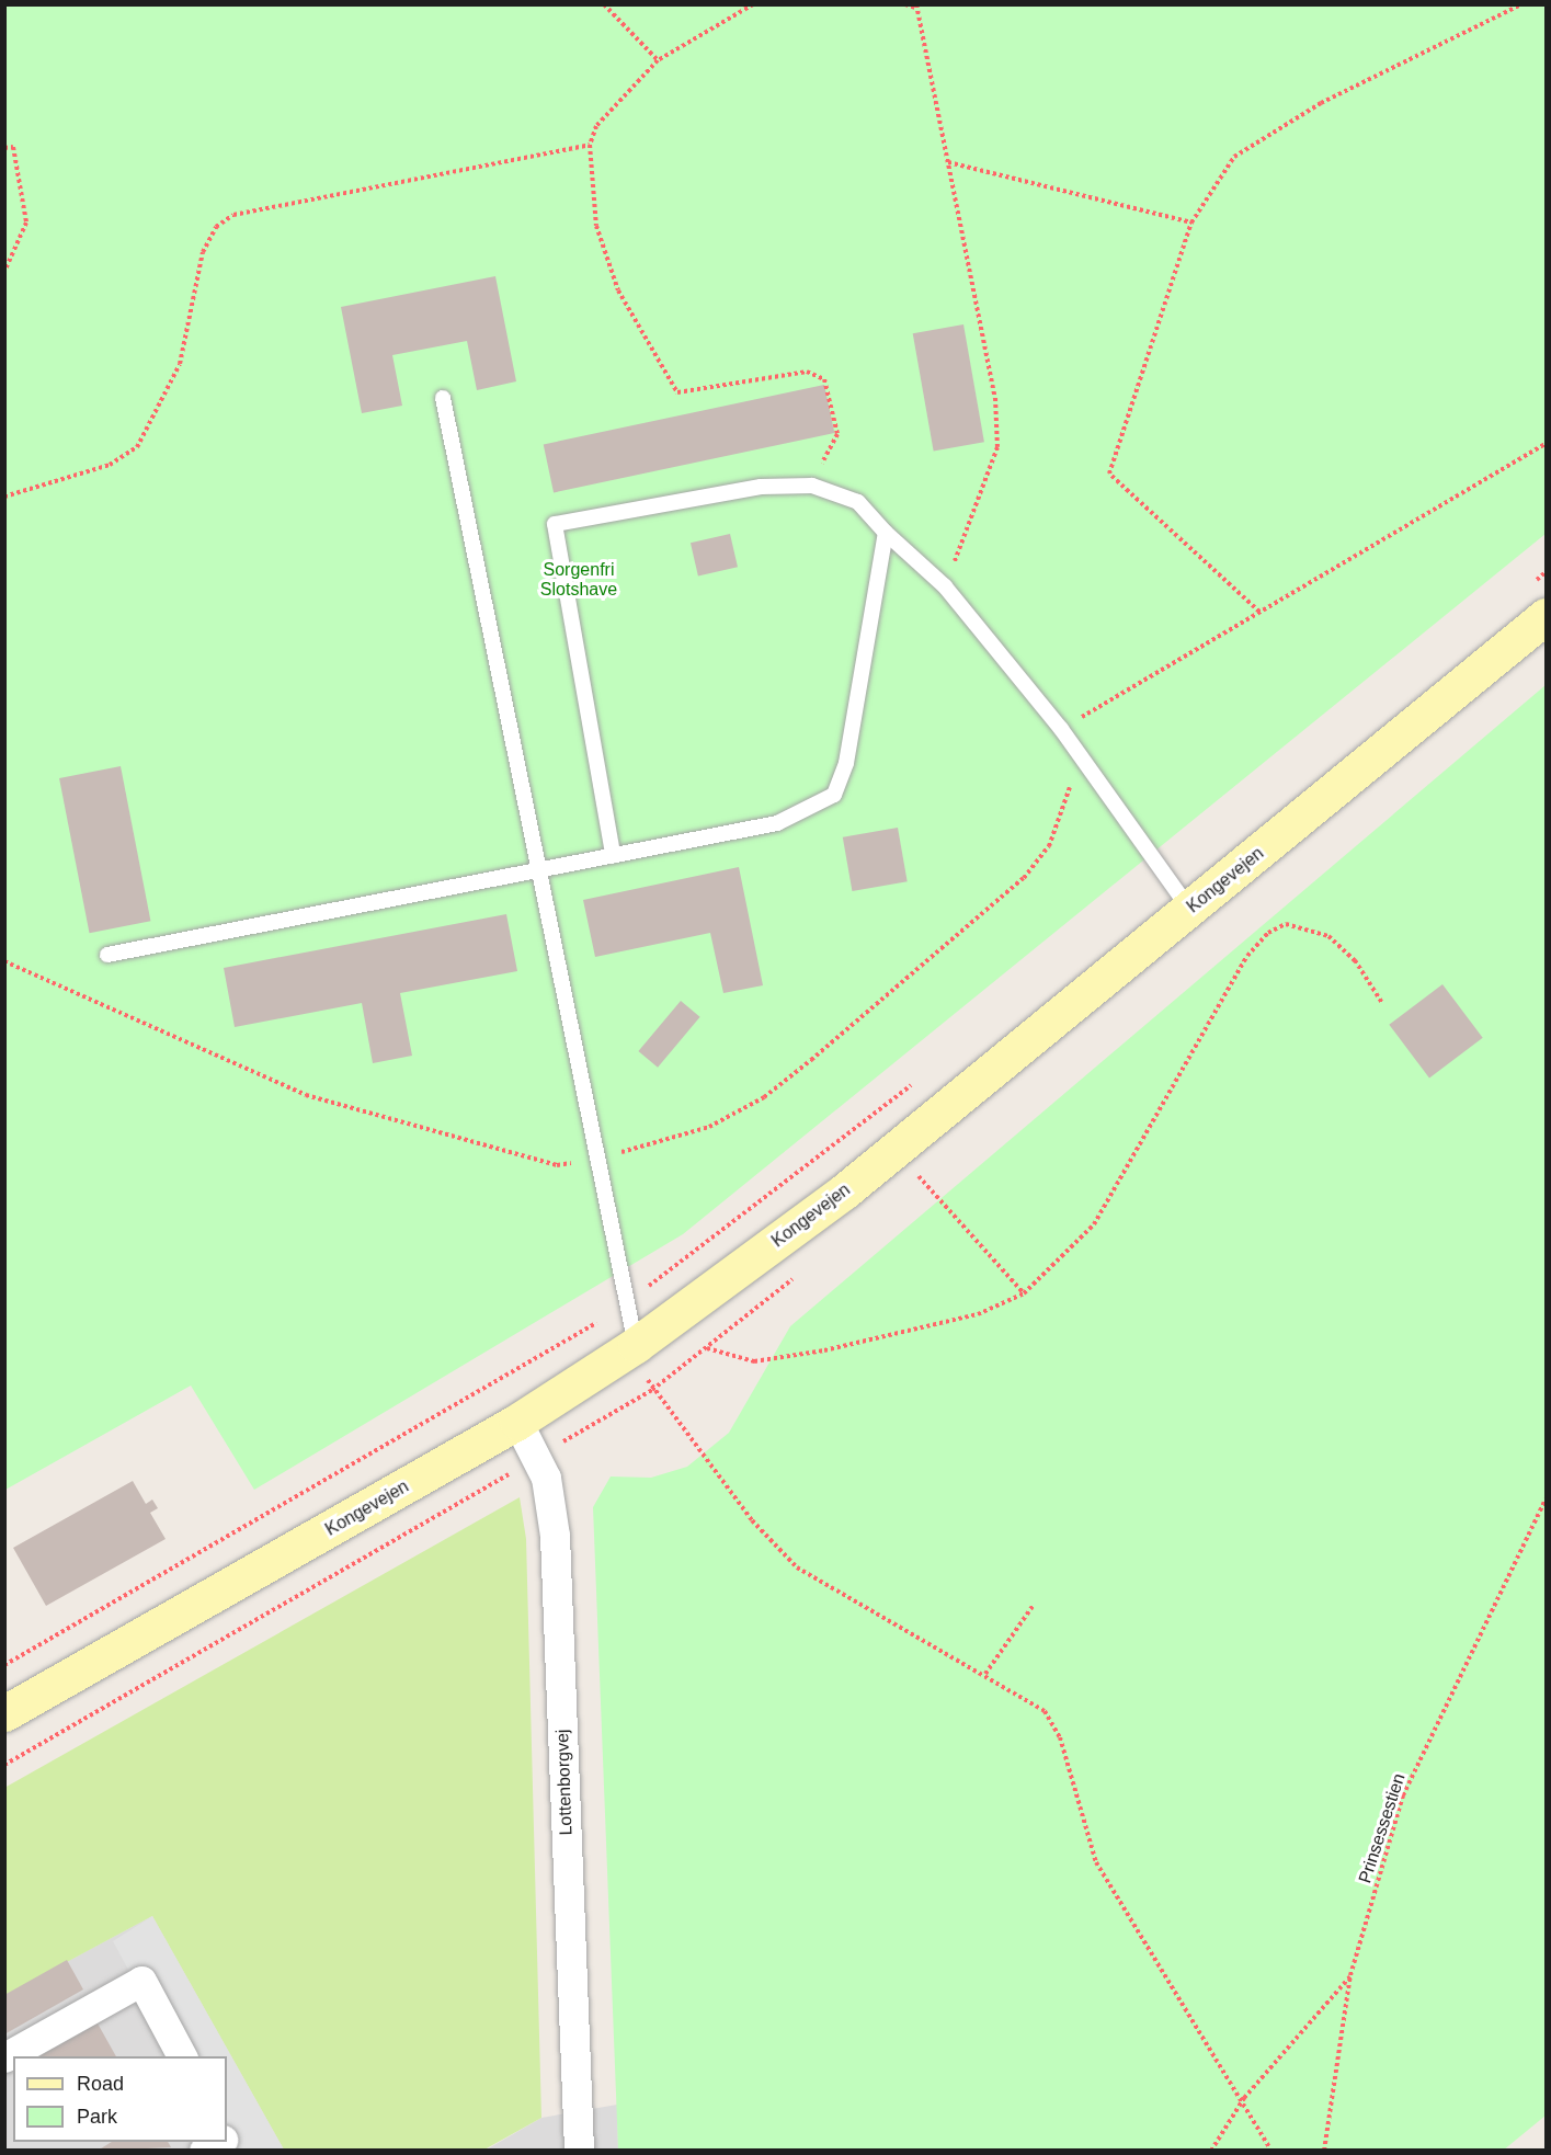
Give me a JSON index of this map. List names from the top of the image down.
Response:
{
  "streets": {
    "street": ["Kongevejen", "Lottenborgvej"],
    "path": ["Prinsessestien"]
  },
  "crossings": [
    ["Kongevejen", "Lottenborgvej"]
  ],
  "parks": ["Sorgenfri Slotshave"],
  "legend": ["Road", "Park"]
}
